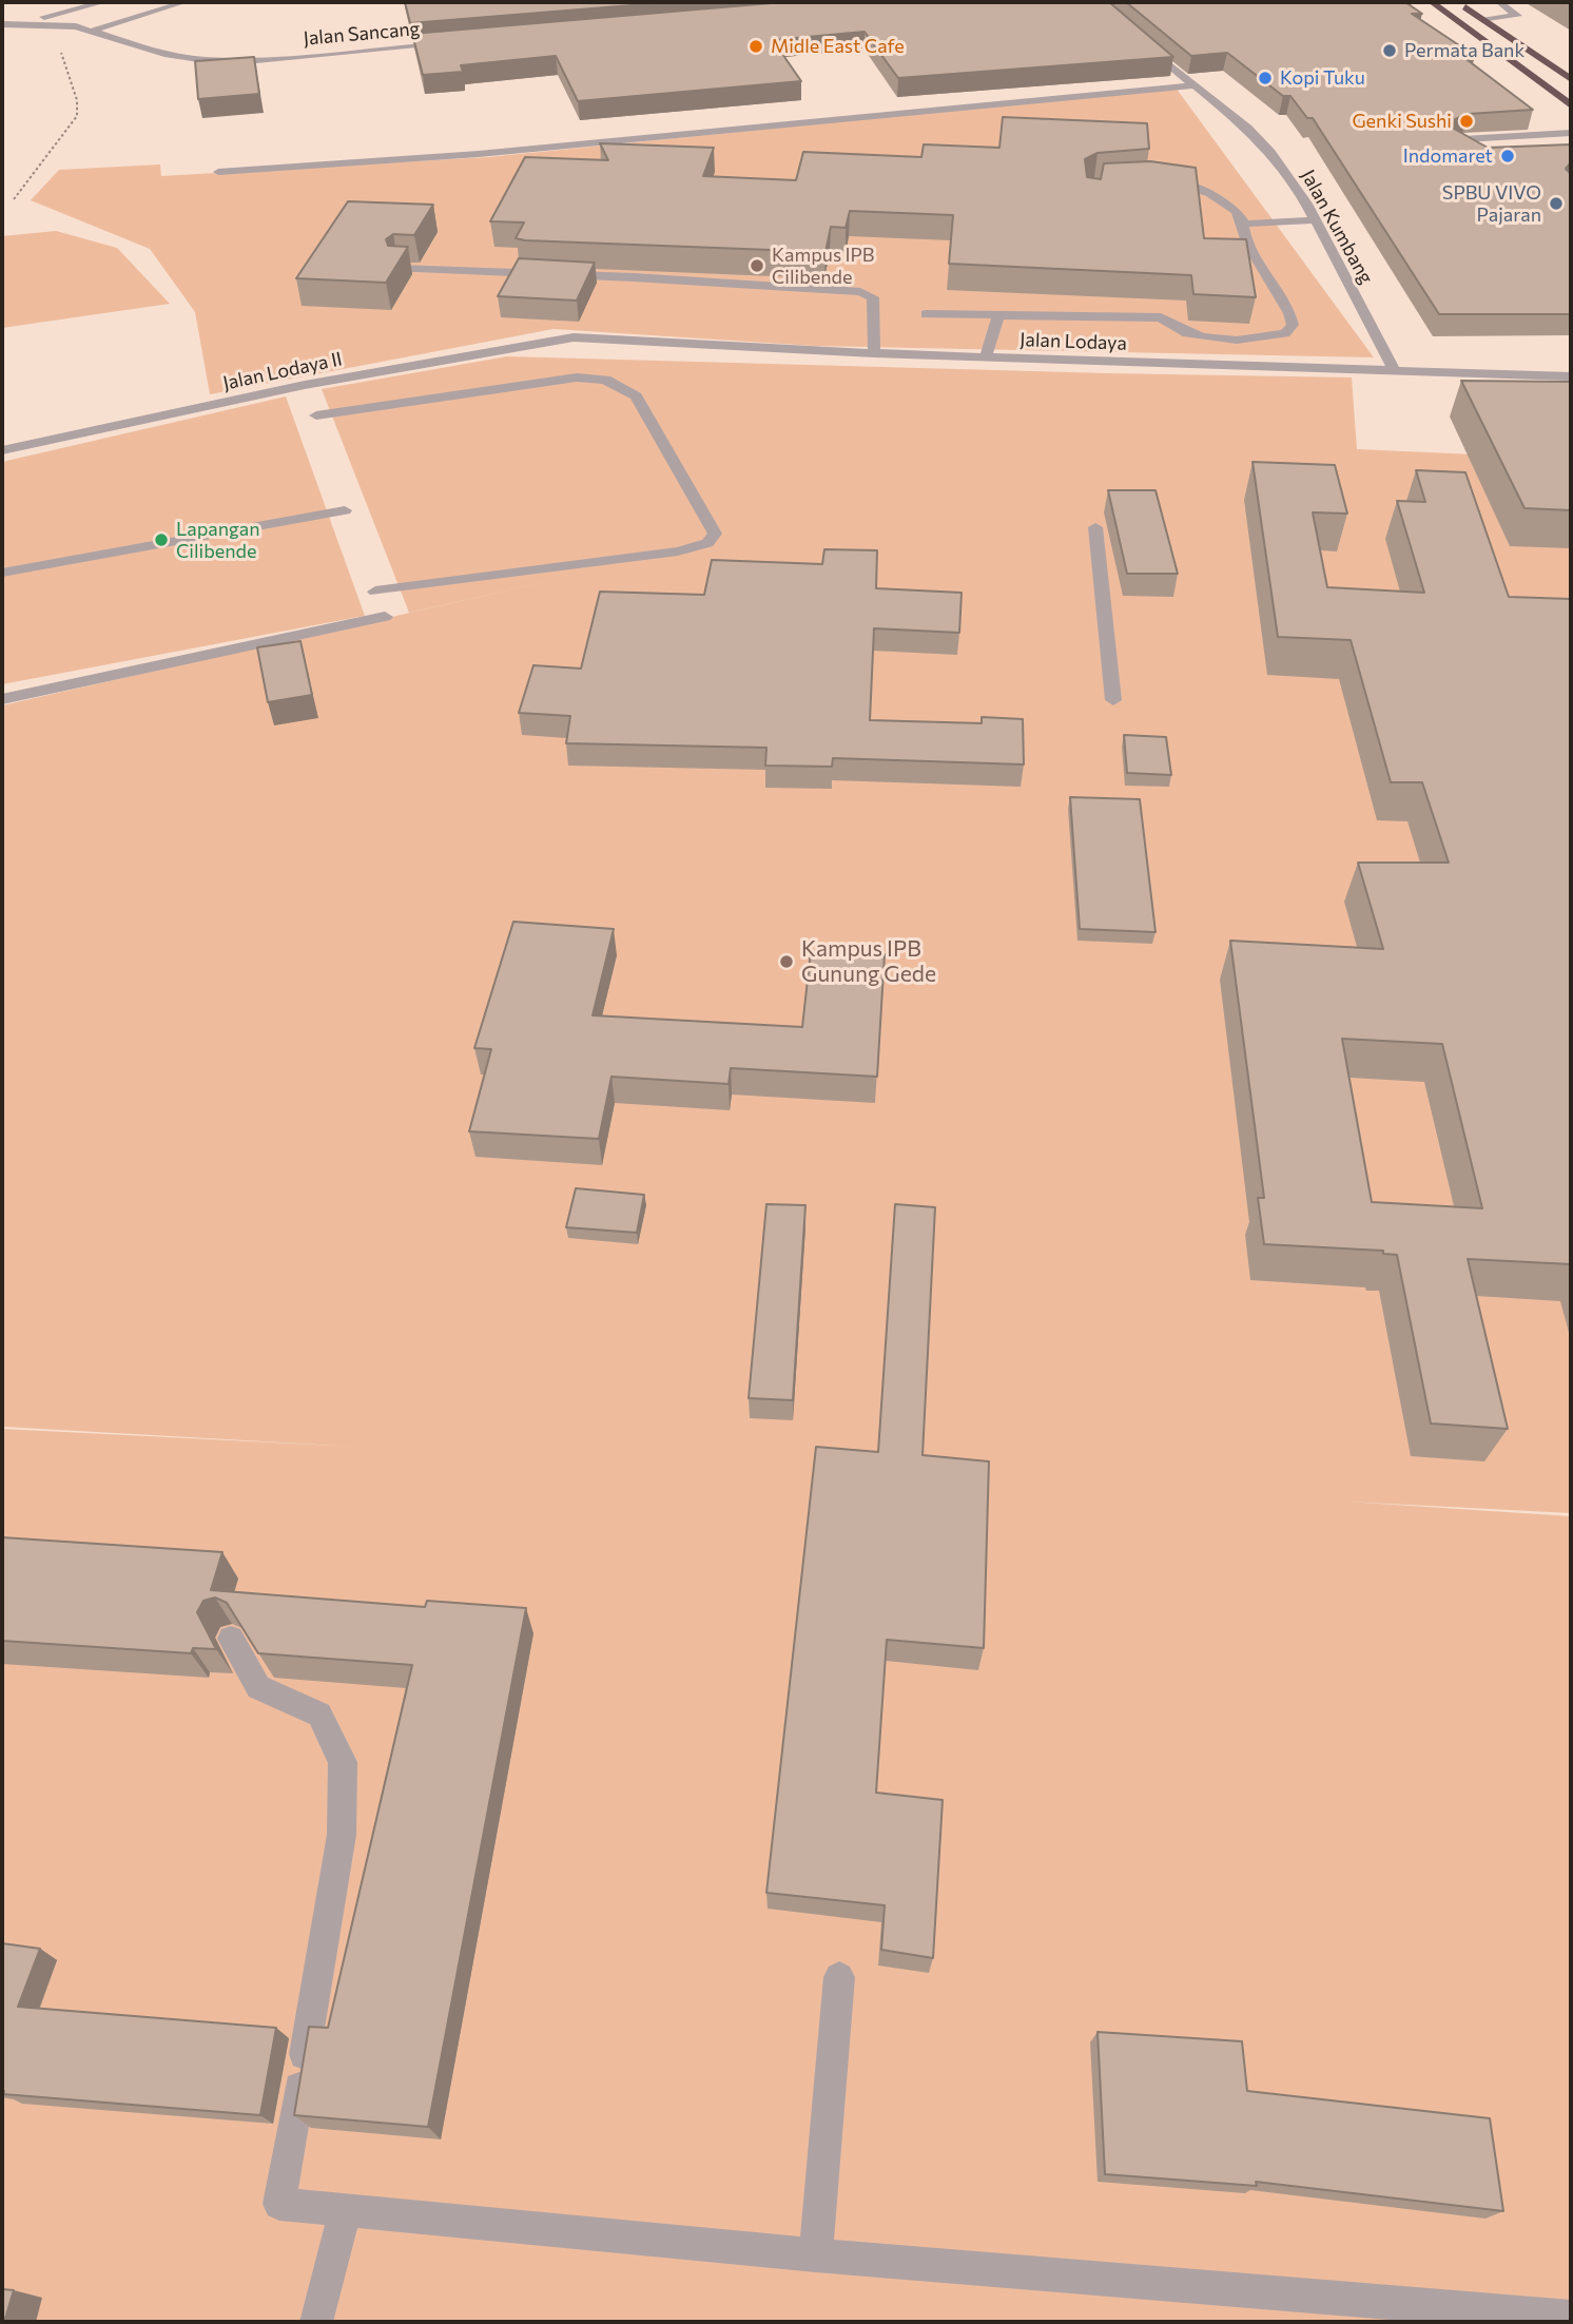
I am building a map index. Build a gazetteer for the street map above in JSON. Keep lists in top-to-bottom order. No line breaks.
{"streets":{"street":["Jalan Sancang","Jalan Kumbang","Jalan Lodaya","Jalan Lodaya II"]},"crossings":[["Jalan Kumbang","Jalan Lodaya"],["Jalan Lodaya","Jalan Lodaya II"]],"places":["Midle East Cafe","Permata Bank","Kopi Tuku","Genki Sushi","Indomaret","SPBU VIVO Pajaran","Kampus IPB Cilibende","Lapangan Cilibende","Kampus IPB Gunung Gede"]}
